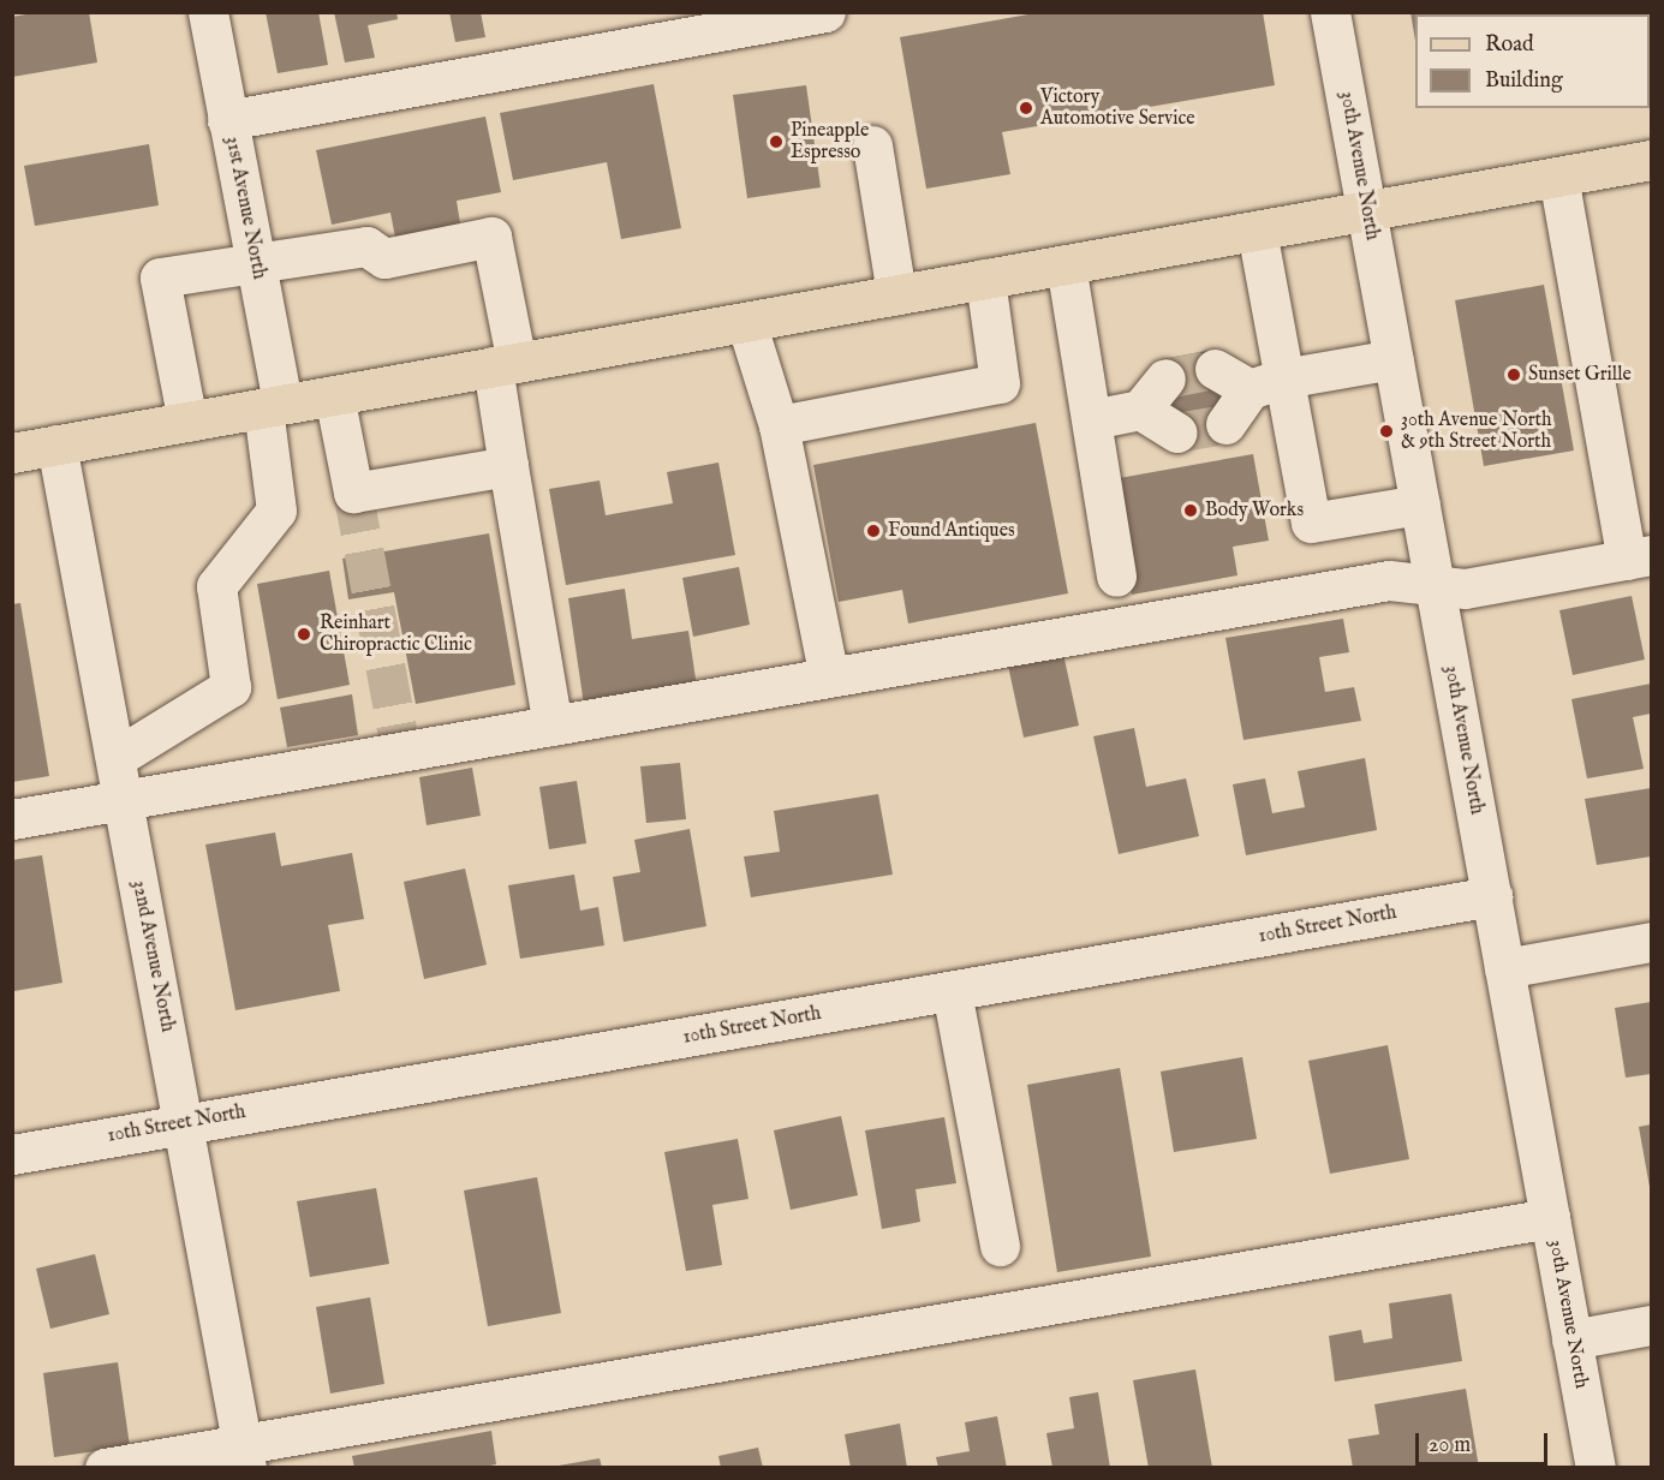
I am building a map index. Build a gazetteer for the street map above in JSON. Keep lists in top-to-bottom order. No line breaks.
{"streets":{"street":["30th Avenue North","31st Avenue North","10th Street North","32nd Avenue North"]},"crossings":[["30th Avenue North","10th Street North"],["31st Avenue North","32nd Avenue North"],["10th Street North","32nd Avenue North"]],"places":["Victory Automotive Service","Pineapple Espresso","Sunset Grille","30th Avenue North & 9th Street North","Body Works","Found Antiques","Reinhart Chiropractic Clinic"],"legend":["Road","Building"],"scale_bar":"20 m"}
